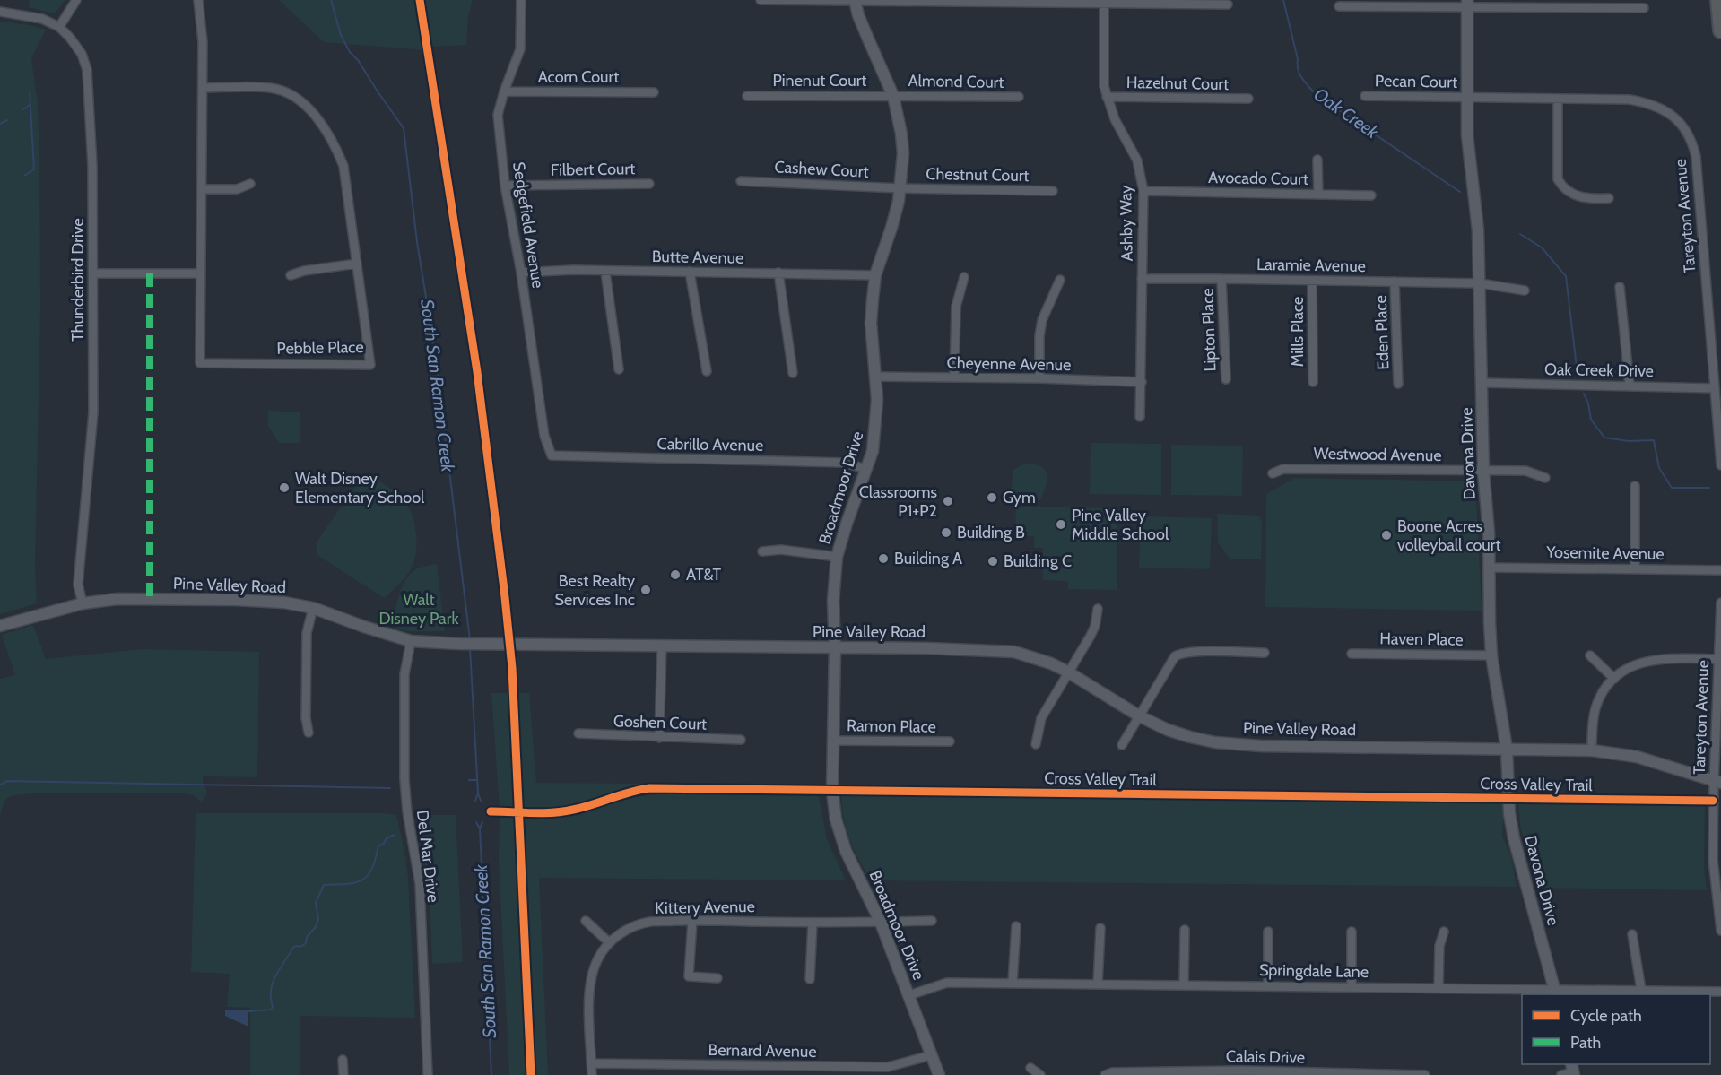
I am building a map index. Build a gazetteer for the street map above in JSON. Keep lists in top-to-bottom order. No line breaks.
{"streets":{"street":["Acorn Court","Pinenut Court","Almond Court","Pecan Court","Hazelnut Court","Filbert Court","Cashew Court","Chestnut Court","Avocado Court","Tareyton Avenue","Ashby Way","Sedgefield Avenue","Butte Avenue","Laramie Avenue","Thunderbird Drive","Lipton Place","Mills Place","Eden Place","Pebble Place","Cheyenne Avenue","Oak Creek Drive","Cabrillo Avenue","Davona Drive","Westwood Avenue","Broadmoor Drive","Yosemite Avenue","Pine Valley Road","Haven Place","Goshen Court","Ramon Place","Del Mar Drive","Kittery Avenue","Springdale Lane","Bernard Avenue","Calais Drive"],"cycle path":["Cross Valley Trail"]},"crossings":[["Acorn Court","Sedgefield Avenue"],["Pinenut Court","Almond Court"],["Pinenut Court","Broadmoor Drive"],["Almond Court","Broadmoor Drive"],["Pecan Court","Tareyton Avenue"],["Pecan Court","Davona Drive"],["Hazelnut Court","Ashby Way"],["Filbert Court","Sedgefield Avenue"],["Cashew Court","Chestnut Court"],["Cashew Court","Broadmoor Drive"],["Chestnut Court","Broadmoor Drive"],["Avocado Court","Ashby Way"],["Tareyton Avenue","Oak Creek Drive"],["Tareyton Avenue","Davona Drive"],["Tareyton Avenue","Pine Valley Road"],["Ashby Way","Laramie Avenue"],["Ashby Way","Cheyenne Avenue"],["Sedgefield Avenue","Butte Avenue"],["Sedgefield Avenue","Cabrillo Avenue"],["Butte Avenue","Broadmoor Drive"],["Laramie Avenue","Lipton Place"],["Laramie Avenue","Mills Place"],["Laramie Avenue","Eden Place"],["Laramie Avenue","Davona Drive"],["Thunderbird Drive","Pine Valley Road"],["Cheyenne Avenue","Broadmoor Drive"],["Oak Creek Drive","Davona Drive"],["Cabrillo Avenue","Broadmoor Drive"],["Davona Drive","Westwood Avenue"],["Davona Drive","Yosemite Avenue"],["Davona Drive","Pine Valley Road"],["Davona Drive","Haven Place"],["Davona Drive","Springdale Lane"],["Broadmoor Drive","Pine Valley Road"],["Broadmoor Drive","Ramon Place"],["Broadmoor Drive","Kittery Avenue"],["Broadmoor Drive","Springdale Lane"],["Broadmoor Drive","Bernard Avenue"],["Pine Valley Road","Del Mar Drive"],["Kittery Avenue","Bernard Avenue"]],"water":["Oak Creek","South San Ramon Creek"],"parks":["Walt Disney Park"],"places":["Walt Disney Elementary School","Gym","Classrooms P1+P2","Pine Valley Middle School","Building B","Boone Acres volleyball court","Building A","Building C","AT&T","Best Realty Services Inc"],"legend":["Cycle path","Path"]}
